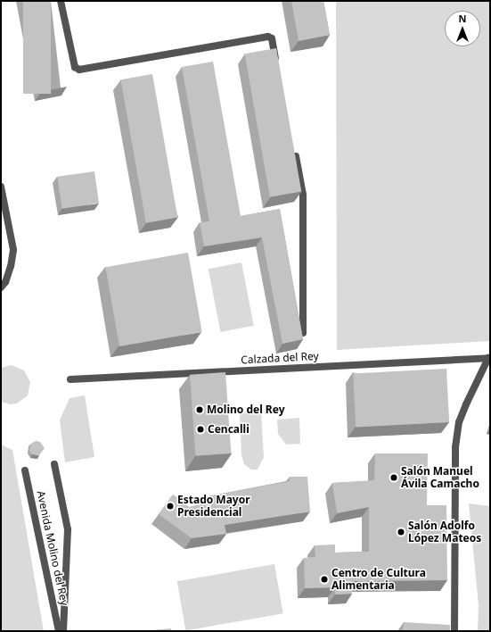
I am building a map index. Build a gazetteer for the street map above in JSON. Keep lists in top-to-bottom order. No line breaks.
{"streets":{"street":["Calzada del Rey","Avenida Molino del Rey"]},"places":["Molino del Rey","Cencalli","Salón Manuel Ávila Camacho","Estado Mayor Presidencial","Salón Adolfo López Mateos","Centro de Cultura Alimentaria"],"north":"top"}
